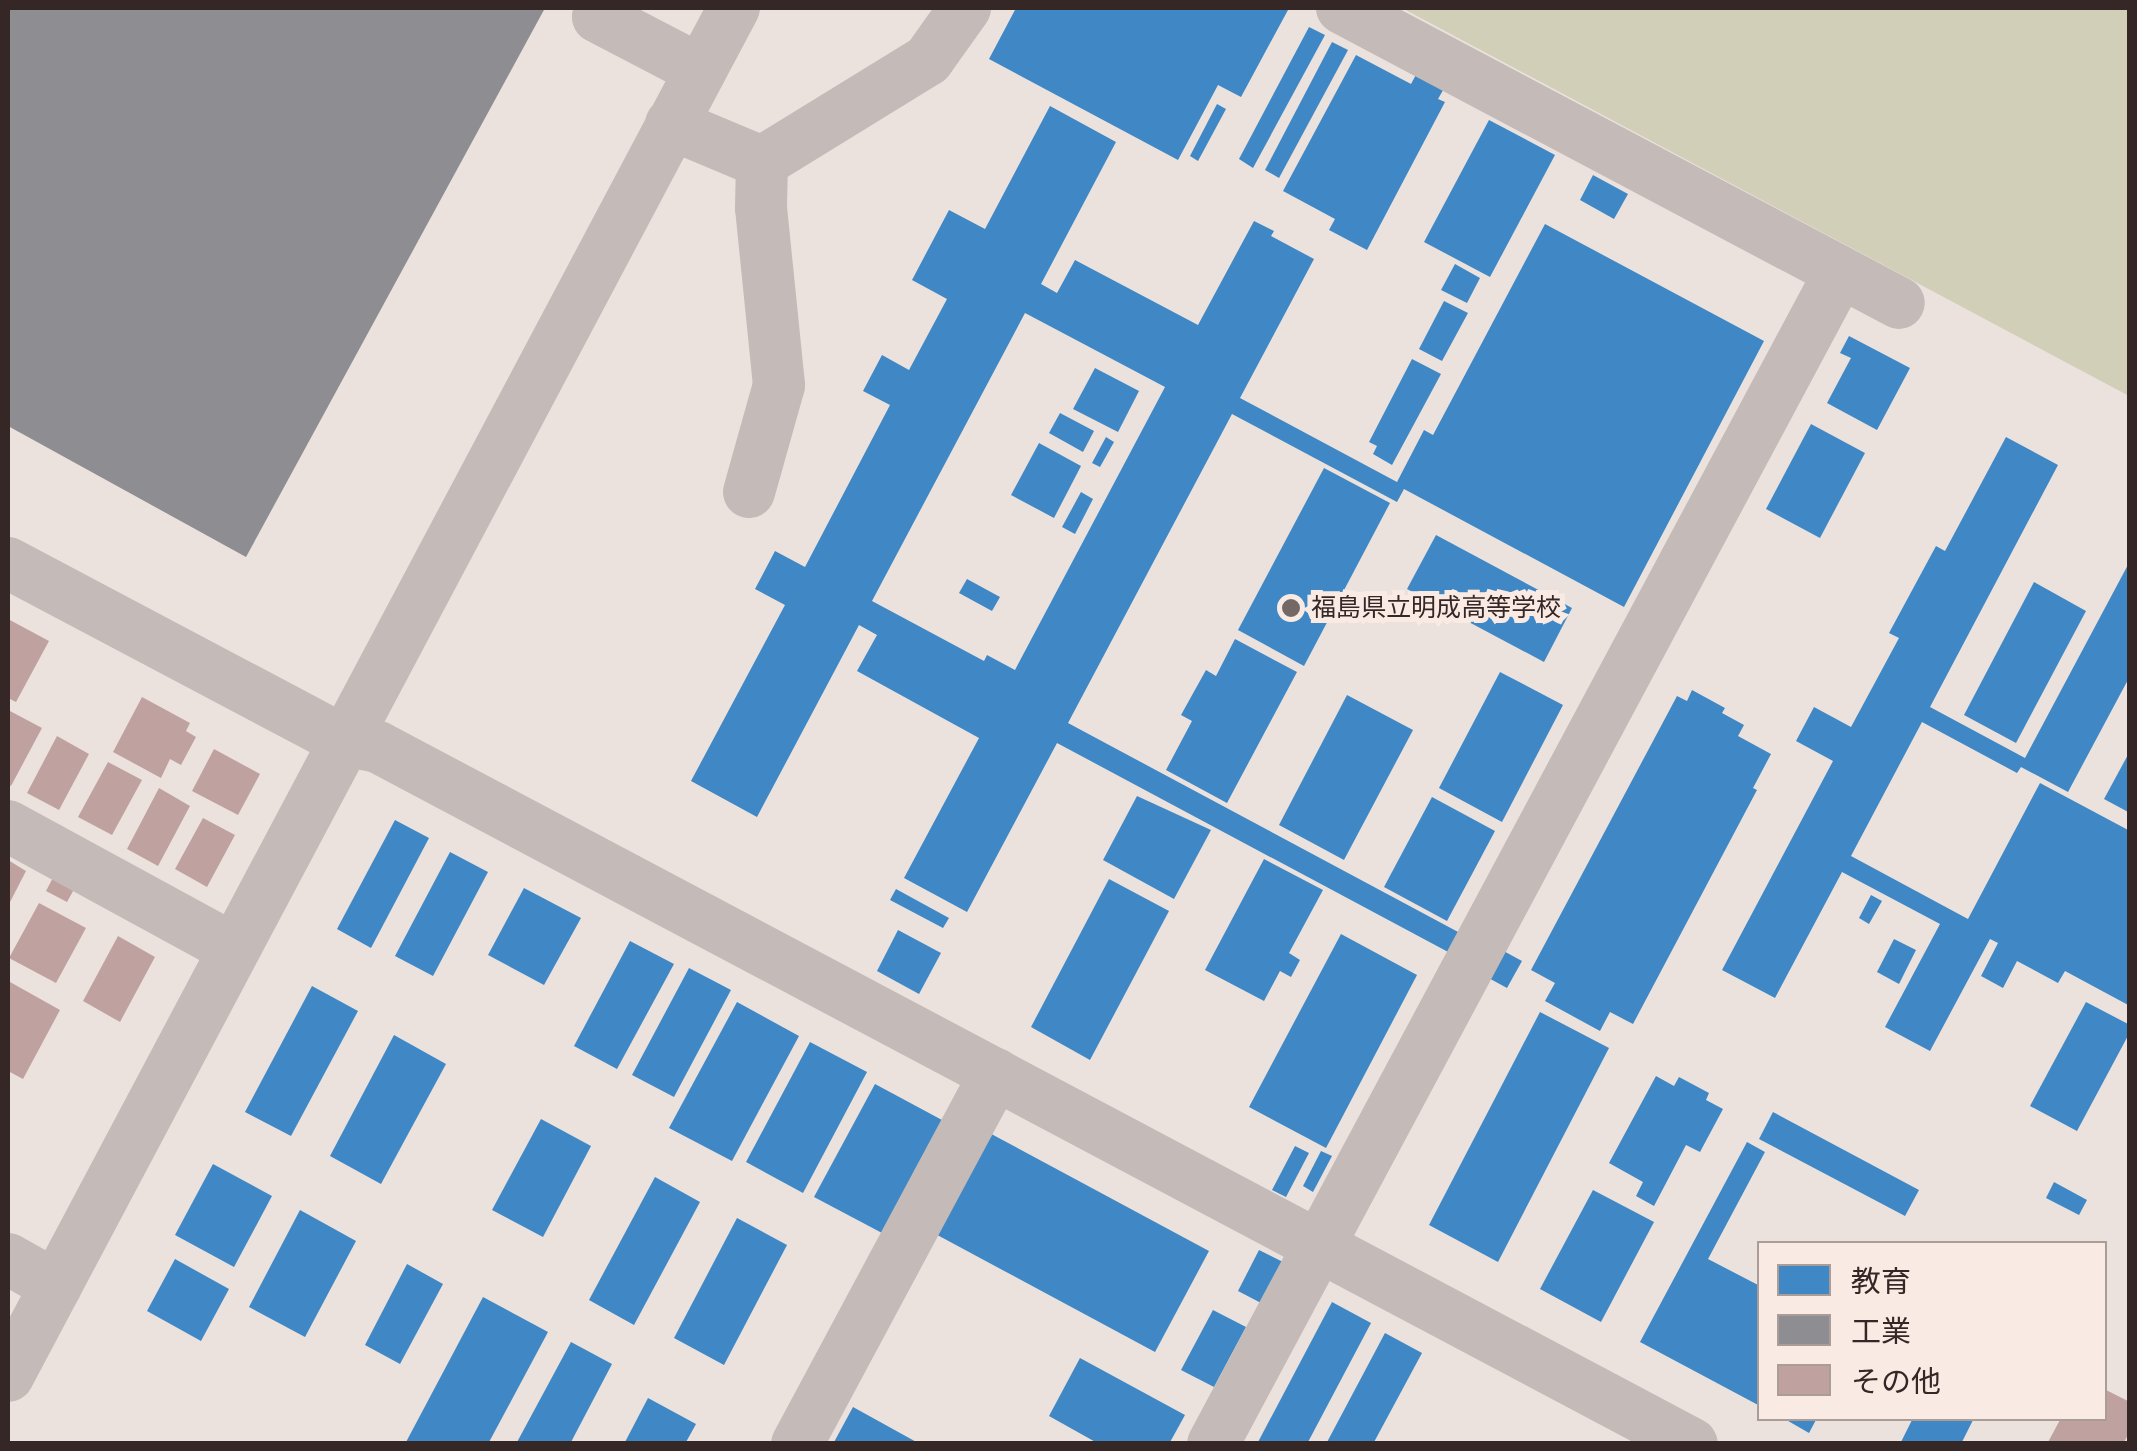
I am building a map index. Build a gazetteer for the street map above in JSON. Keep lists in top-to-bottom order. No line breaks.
{"places":["福島県立明成高等学校"],"legend":["教育","工業","その他"]}
